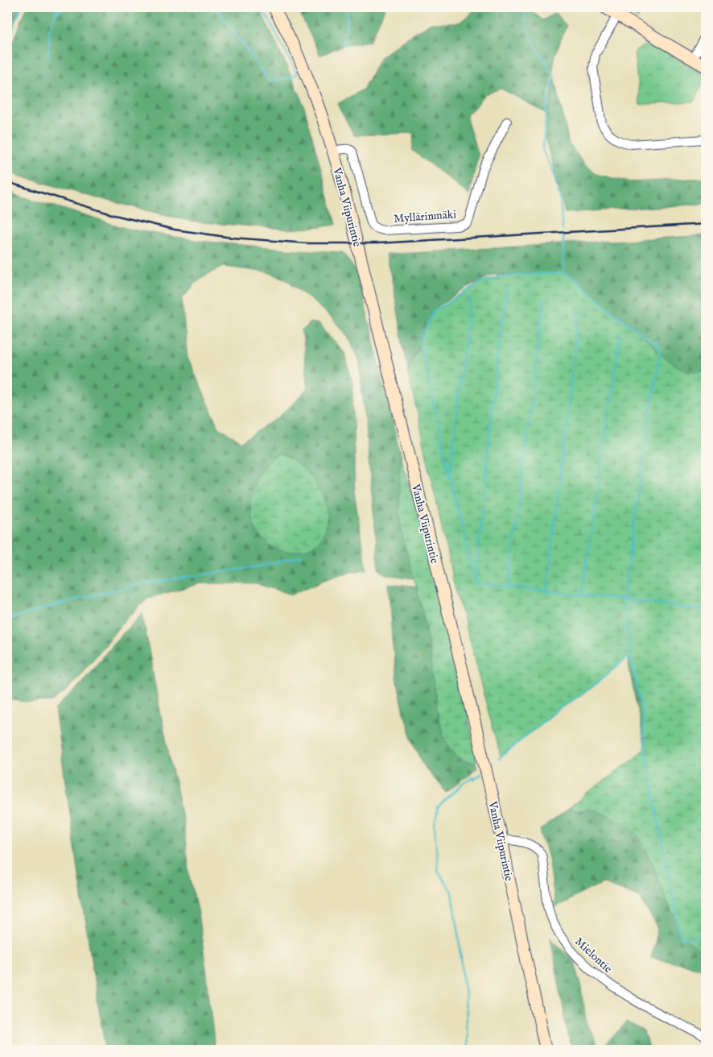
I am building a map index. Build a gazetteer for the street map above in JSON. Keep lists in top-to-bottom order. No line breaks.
{"streets":{"street":["Vanha Viipurintie","Myllärinmäki","Mielontie"]},"crossings":[["Vanha Viipurintie","Myllärinmäki"],["Vanha Viipurintie","Mielontie"]]}
